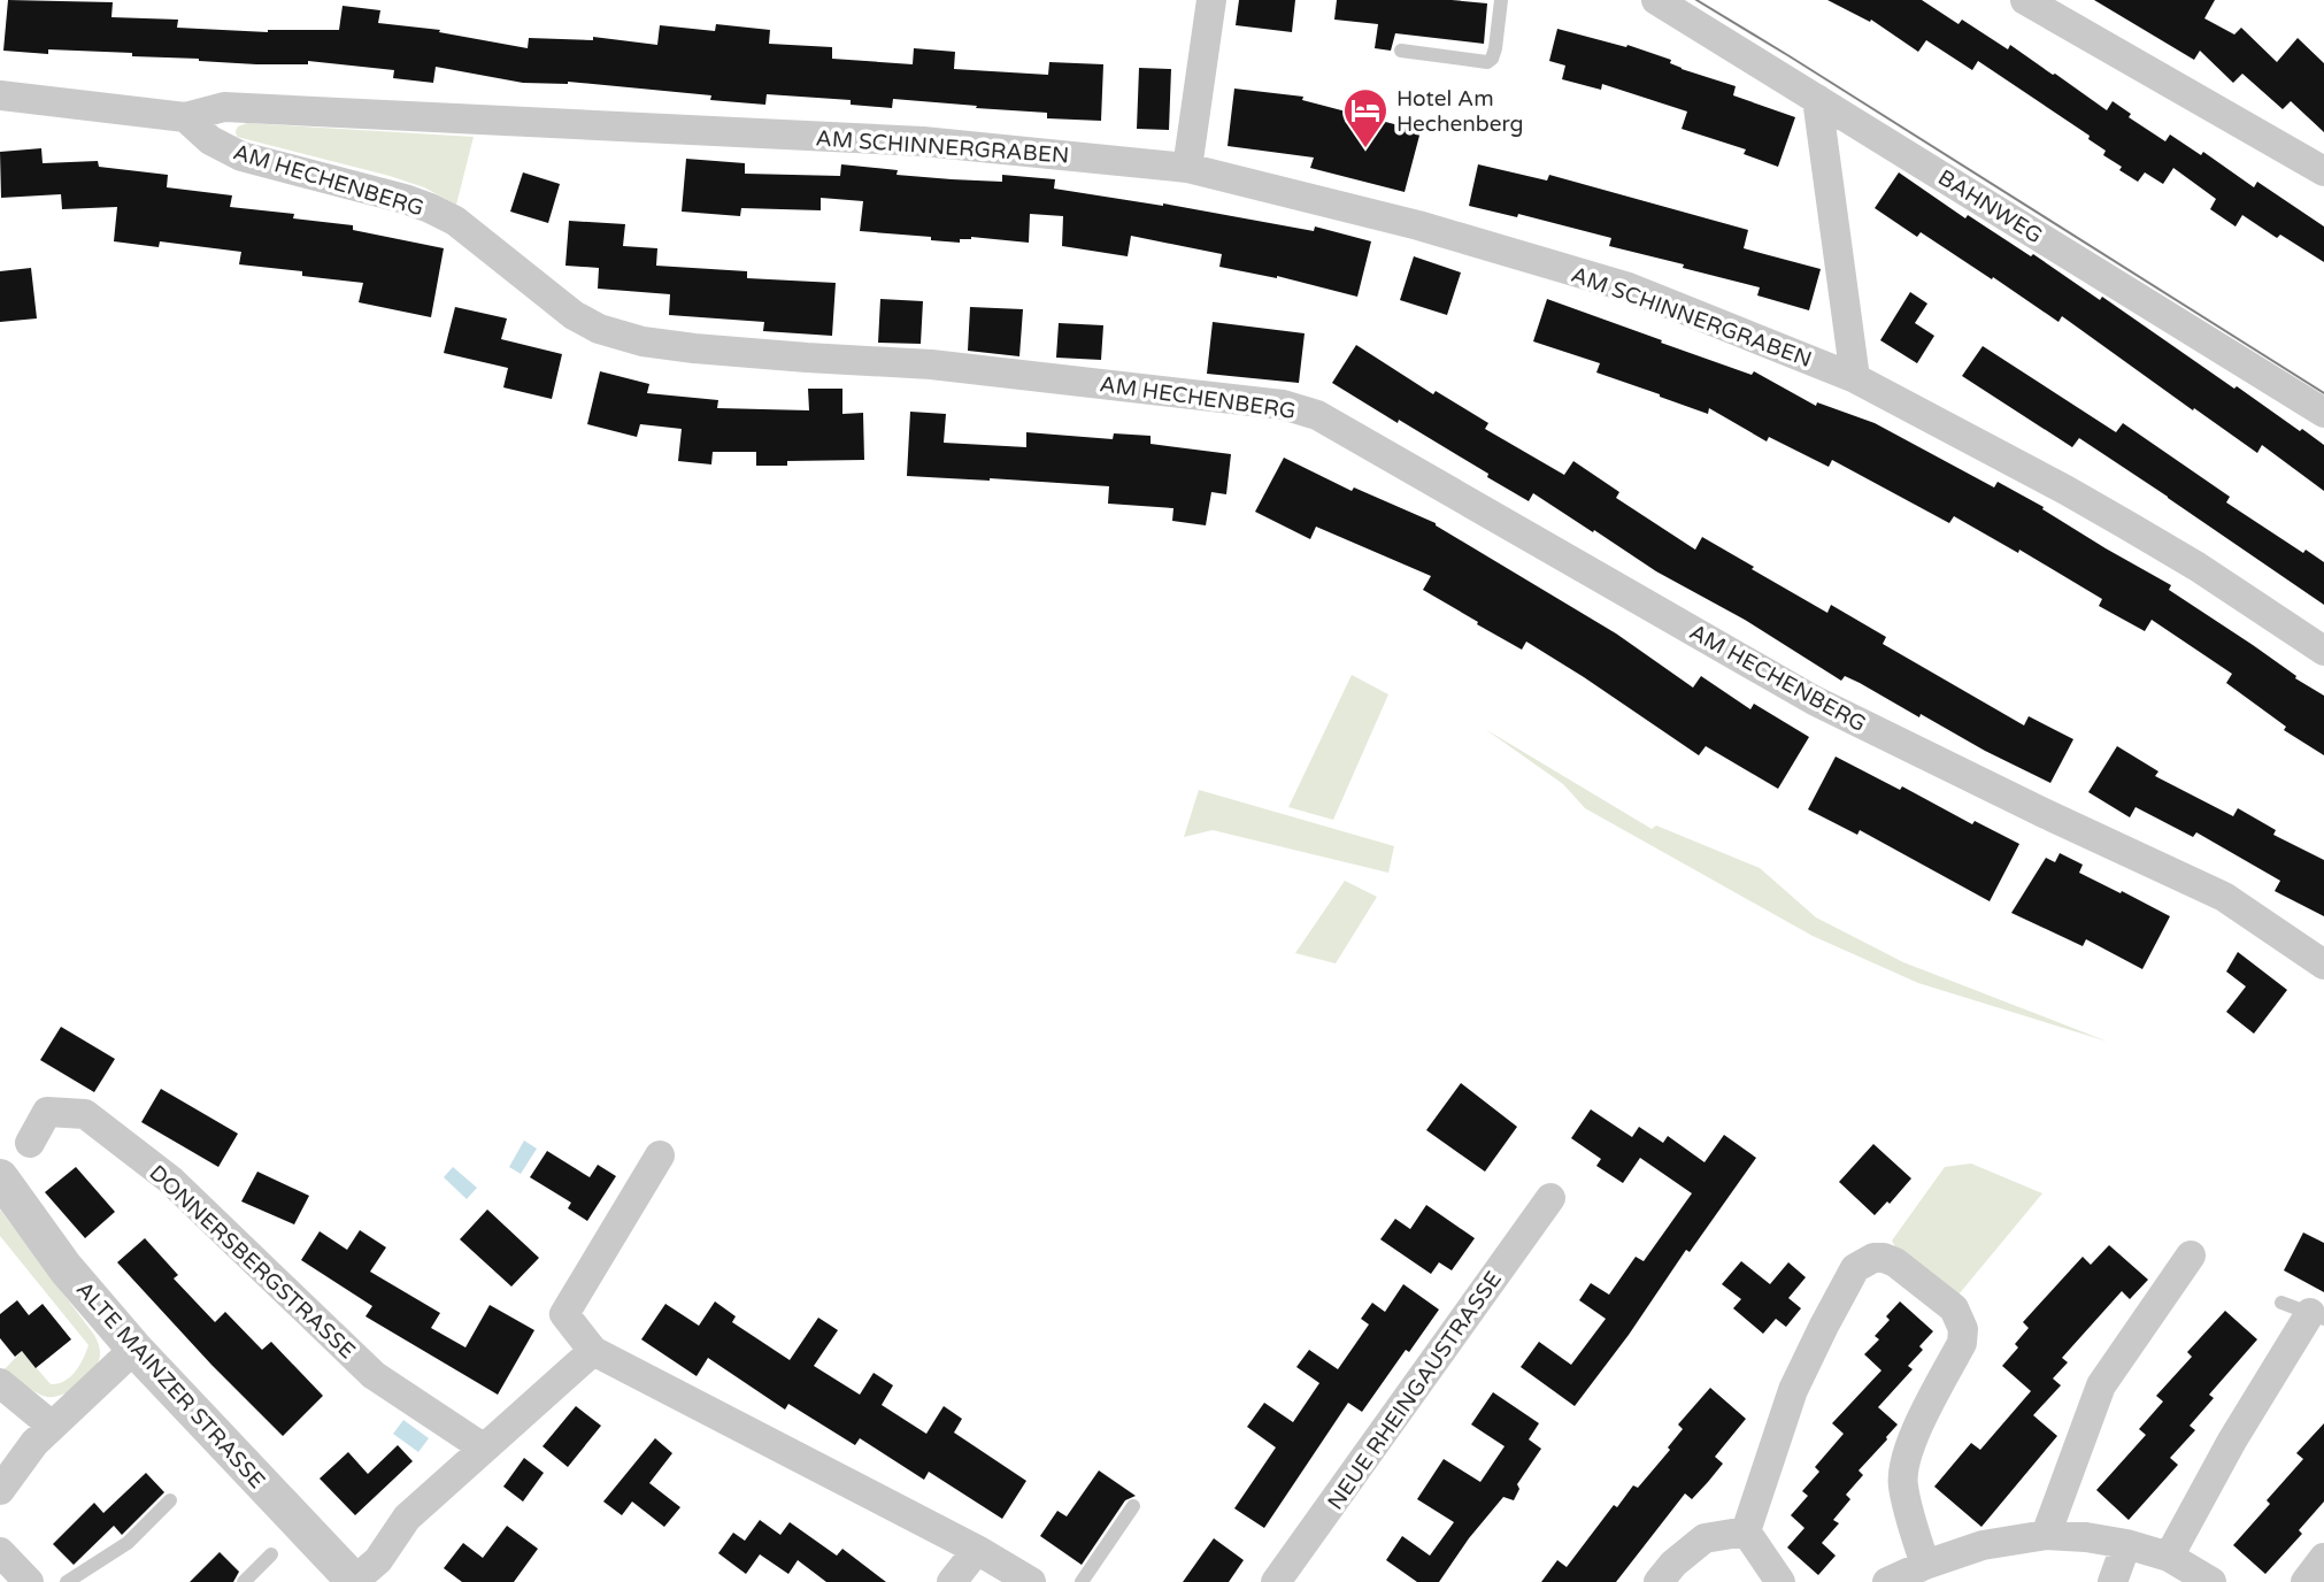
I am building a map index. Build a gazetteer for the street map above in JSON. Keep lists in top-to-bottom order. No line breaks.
{"streets":{"street":["AM SCHINNERGRABEN","AM HECHENBERG","BAHNWEG","DONNERSBERGSTRASSE","ALTE MAINZER STRASSE","NEUE RHEINGAUSTRASSE"]},"crossings":[["AM SCHINNERGRABEN","AM HECHENBERG"]],"places":{"hotel":["Hotel Am Hechenberg"]}}
